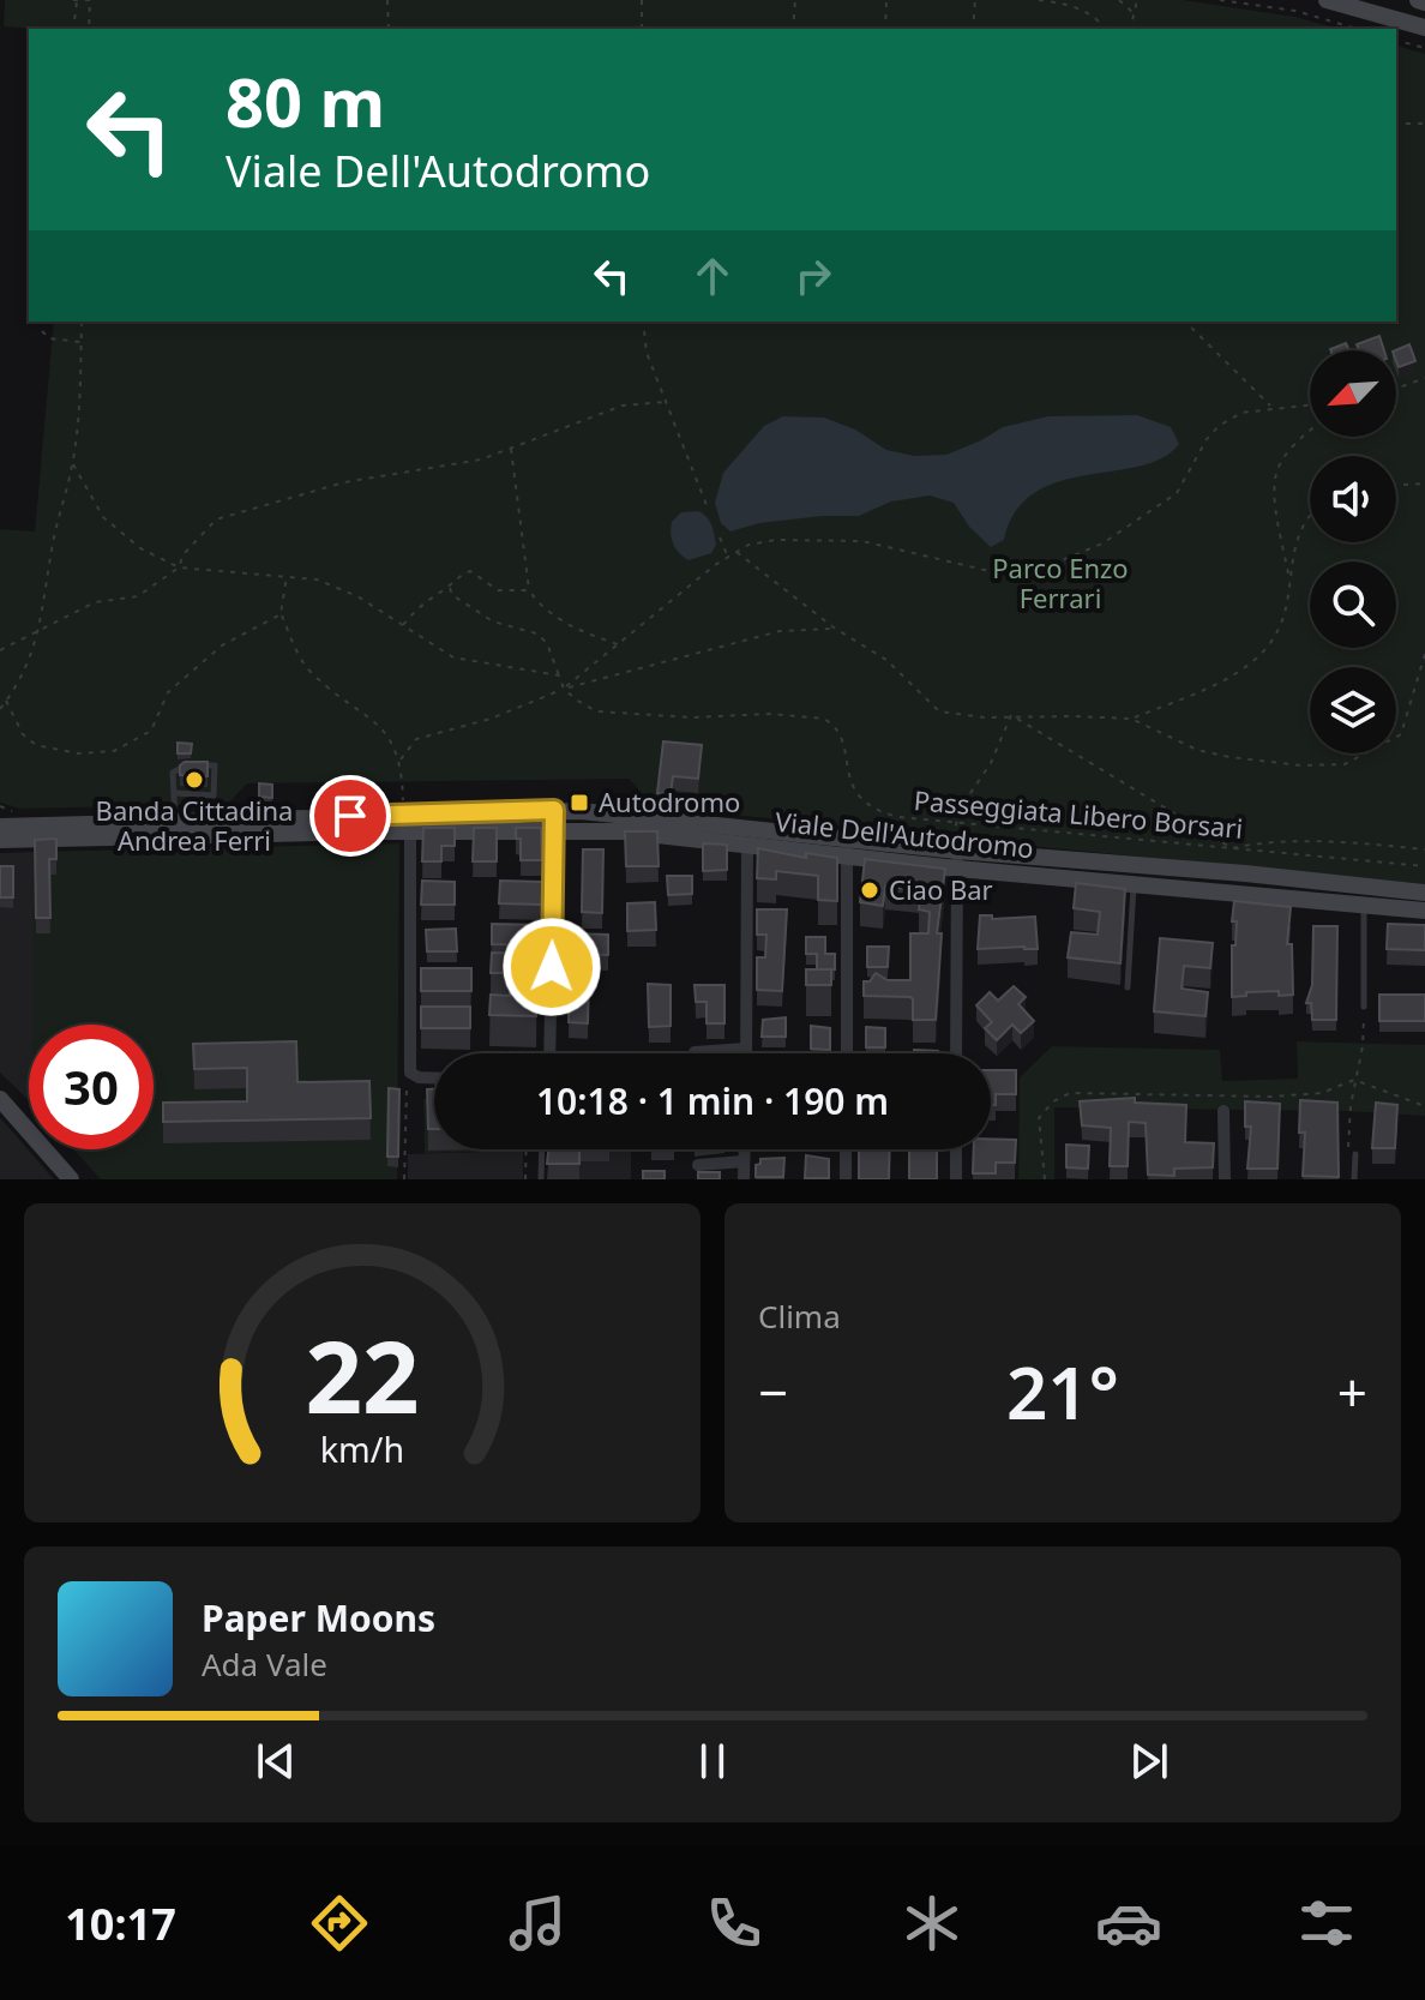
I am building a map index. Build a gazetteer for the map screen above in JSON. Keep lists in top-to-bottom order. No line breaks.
{"streets":{"street":["Viale Dell'Autodromo"],"path":["Passeggiata Libero Borsari"]},"parks":["Parco Enzo Ferrari"],"places":{"other":["Banda Cittadina Andrea Ferri","Ciao Bar"],"transit":["Autodromo"]},"north":"bottom left","page":{"turn":["80 m","Viale Dell'Autodromo"],"limit":"30","trip":"10:18 · 1 min · 190 m","tile":"Clima","heat":["−","21°","+"],"song":["Paper Moons","Ada Vale"],"tabs":"10:17","gauge":["22","km/h"]}}
